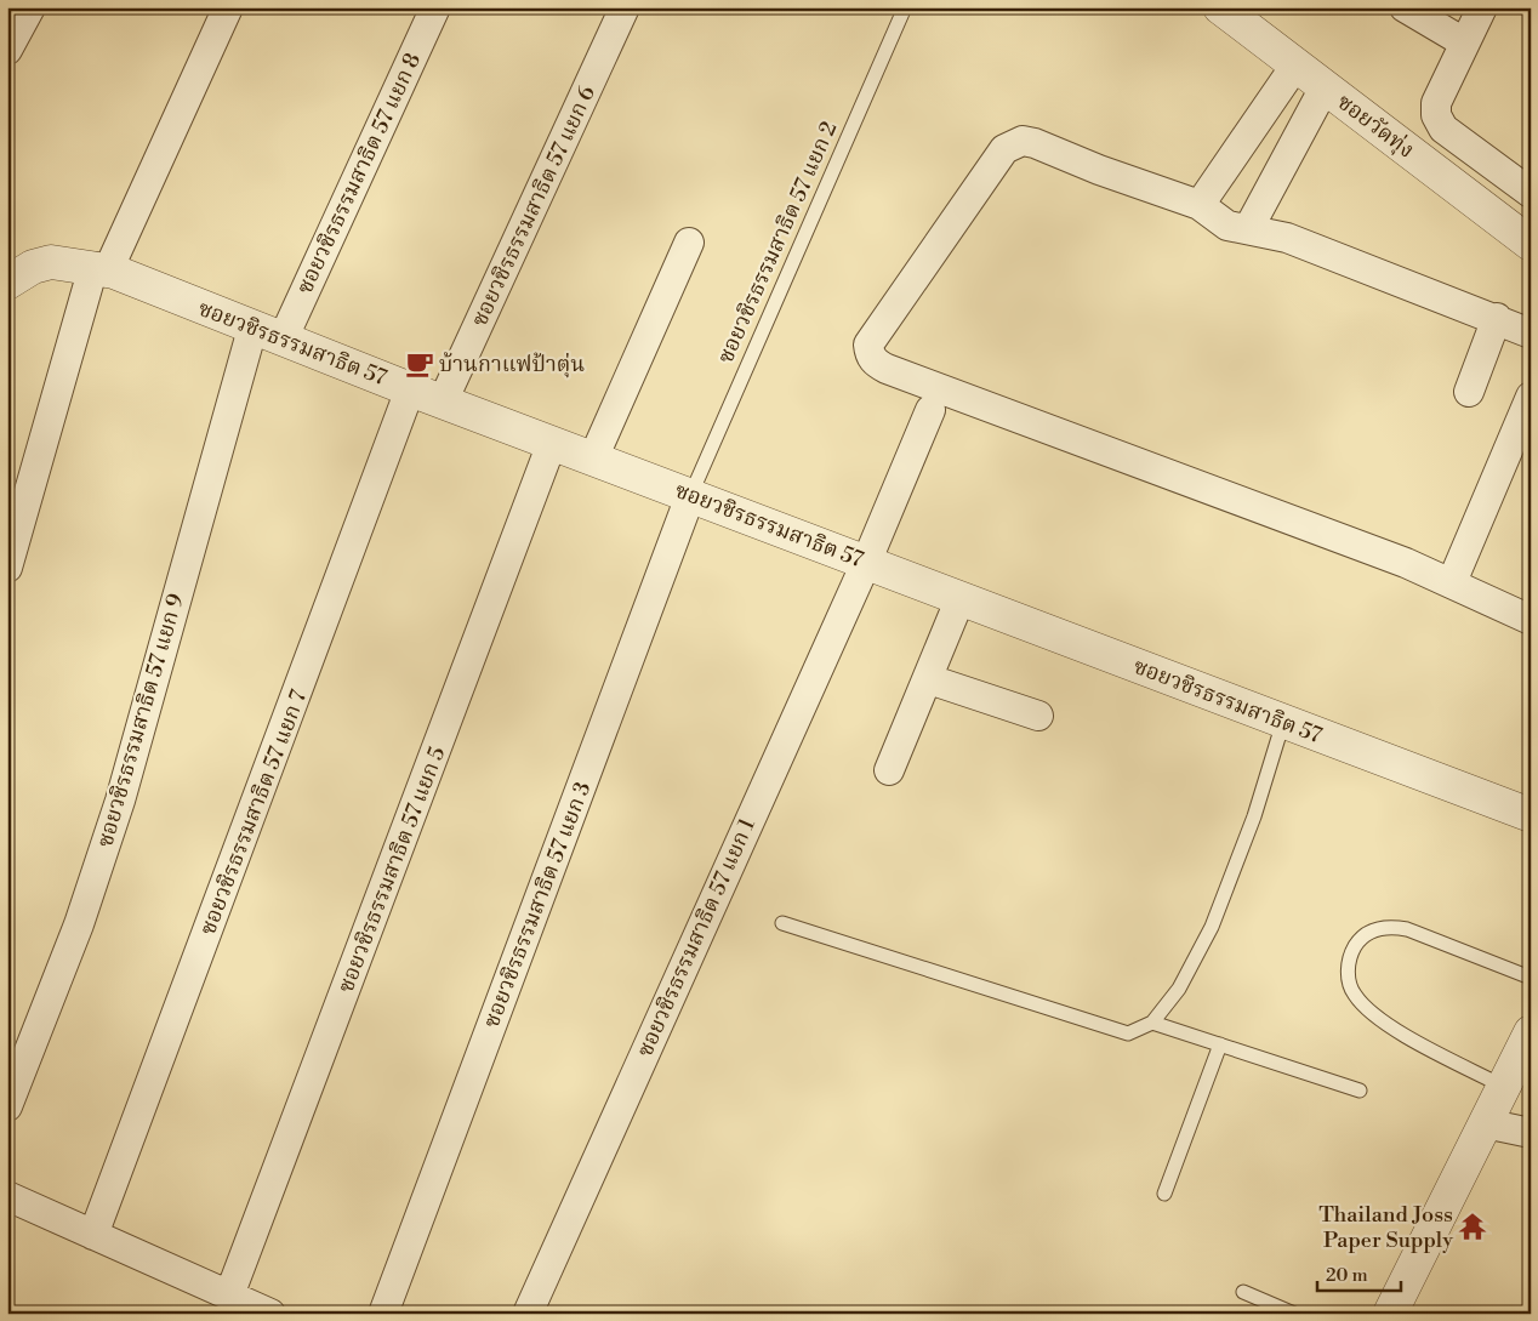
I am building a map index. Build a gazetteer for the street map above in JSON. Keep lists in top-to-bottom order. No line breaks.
{"streets":{"street":["ซอยวัดทุ่ง","ซอยวชิรธรรมสาธิต 57 แยก 8","ซอยวชิรธรรมสาธิต 57 แยก 6","ซอยวชิรธรรมสาธิต 57","ซอยวชิรธรรมสาธิต 57 แยก 9","ซอยวชิรธรรมสาธิต 57 แยก 7","ซอยวชิรธรรมสาธิต 57 แยก 5","ซอยวชิรธรรมสาธิต 57 แยก 3","ซอยวชิรธรรมสาธิต 57 แยก 1"],"lane":["ซอยวชิรธรรมสาธิต 57 แยก 2"]},"crossings":[["ซอยวชิรธรรมสาธิต 57 แยก 8","ซอยวชิรธรรมสาธิต 57"],["ซอยวชิรธรรมสาธิต 57 แยก 8","ซอยวชิรธรรมสาธิต 57 แยก 9"],["ซอยวชิรธรรมสาธิต 57 แยก 6","ซอยวชิรธรรมสาธิต 57"],["ซอยวชิรธรรมสาธิต 57 แยก 2","ซอยวชิรธรรมสาธิต 57"],["ซอยวชิรธรรมสาธิต 57 แยก 2","ซอยวชิรธรรมสาธิต 57 แยก 3"],["ซอยวชิรธรรมสาธิต 57","ซอยวชิรธรรมสาธิต 57 แยก 9"],["ซอยวชิรธรรมสาธิต 57","ซอยวชิรธรรมสาธิต 57 แยก 7"],["ซอยวชิรธรรมสาธิต 57","ซอยวชิรธรรมสาธิต 57 แยก 5"],["ซอยวชิรธรรมสาธิต 57","ซอยวชิรธรรมสาธิต 57 แยก 3"],["ซอยวชิรธรรมสาธิต 57","ซอยวชิรธรรมสาธิต 57 แยก 1"]],"places":{"cafe":["บ้านกาแฟป้าตุ่น"],"temple":["Thailand Joss Paper Supply"]},"scale_bar":"20 m"}
